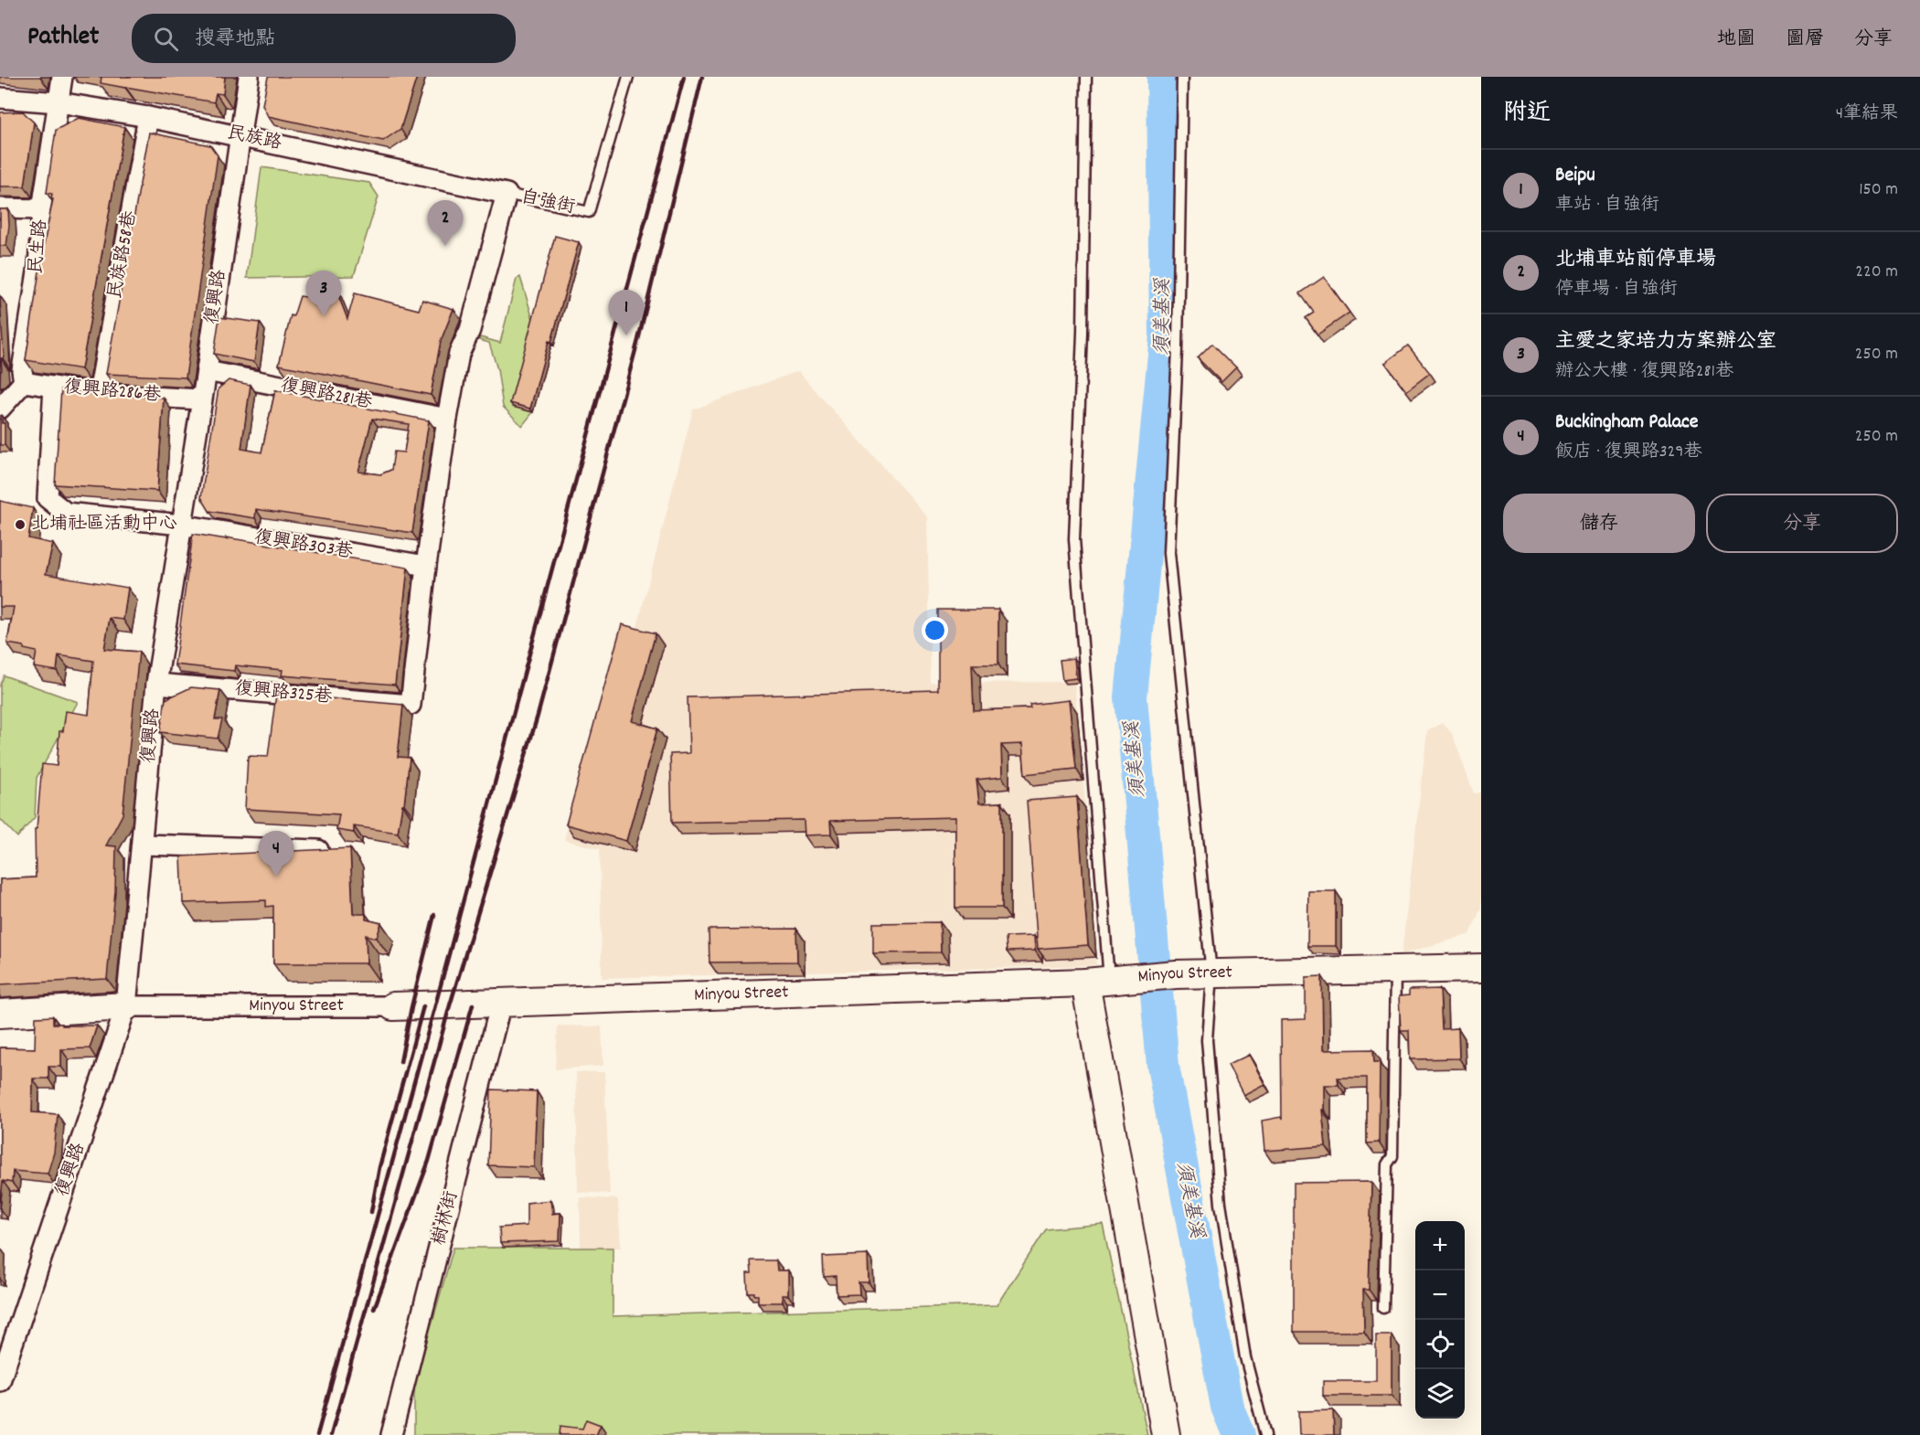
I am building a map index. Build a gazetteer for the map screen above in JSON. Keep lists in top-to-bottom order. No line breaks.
{"streets":{"street":["民族路","自強街","民生路","民族路58巷","復興路","復興路286巷","復興路281巷","復興路303巷","復興路325巷","Minyou Street","樹林街"]},"crossings":[["民族路","自強街"],["民族路","民生路"],["民族路","民族路58巷"],["民族路","復興路"],["自強街","復興路281巷"],["自強街","復興路303巷"],["自強街","復興路325巷"],["民生路","復興路286巷"],["民族路58巷","復興路286巷"],["復興路","復興路286巷"],["復興路","復興路281巷"],["復興路","復興路303巷"],["復興路","復興路325巷"],["復興路","Minyou Street"],["復興路286巷","復興路303巷"],["Minyou Street","樹林街"]],"water":["須美基溪"],"places":["北埔社區活動中心"],"page":{"header":"Pathlet","search":"搜尋地點","nav":["地圖","圖層","分享"],"heading":["附近","4筆結果"],"list":[{"mark":"1","name":"Beipu","note":"車站 · 自強街","value":"150 m"},{"mark":"2","name":"北埔車站前停車場","note":"停車場 · 自強街","value":"220 m"},{"mark":"3","name":"主愛之家培力方案辦公室","note":"辦公大樓 · 復興路281巷","value":"250 m"},{"mark":"4","name":"Buckingham Palace","note":"飯店 · 復興路329巷","value":"250 m"}],"pins":["2","3","1","4"],"buttons":["儲存","分享"],"map_buttons":["+","−"]}}
